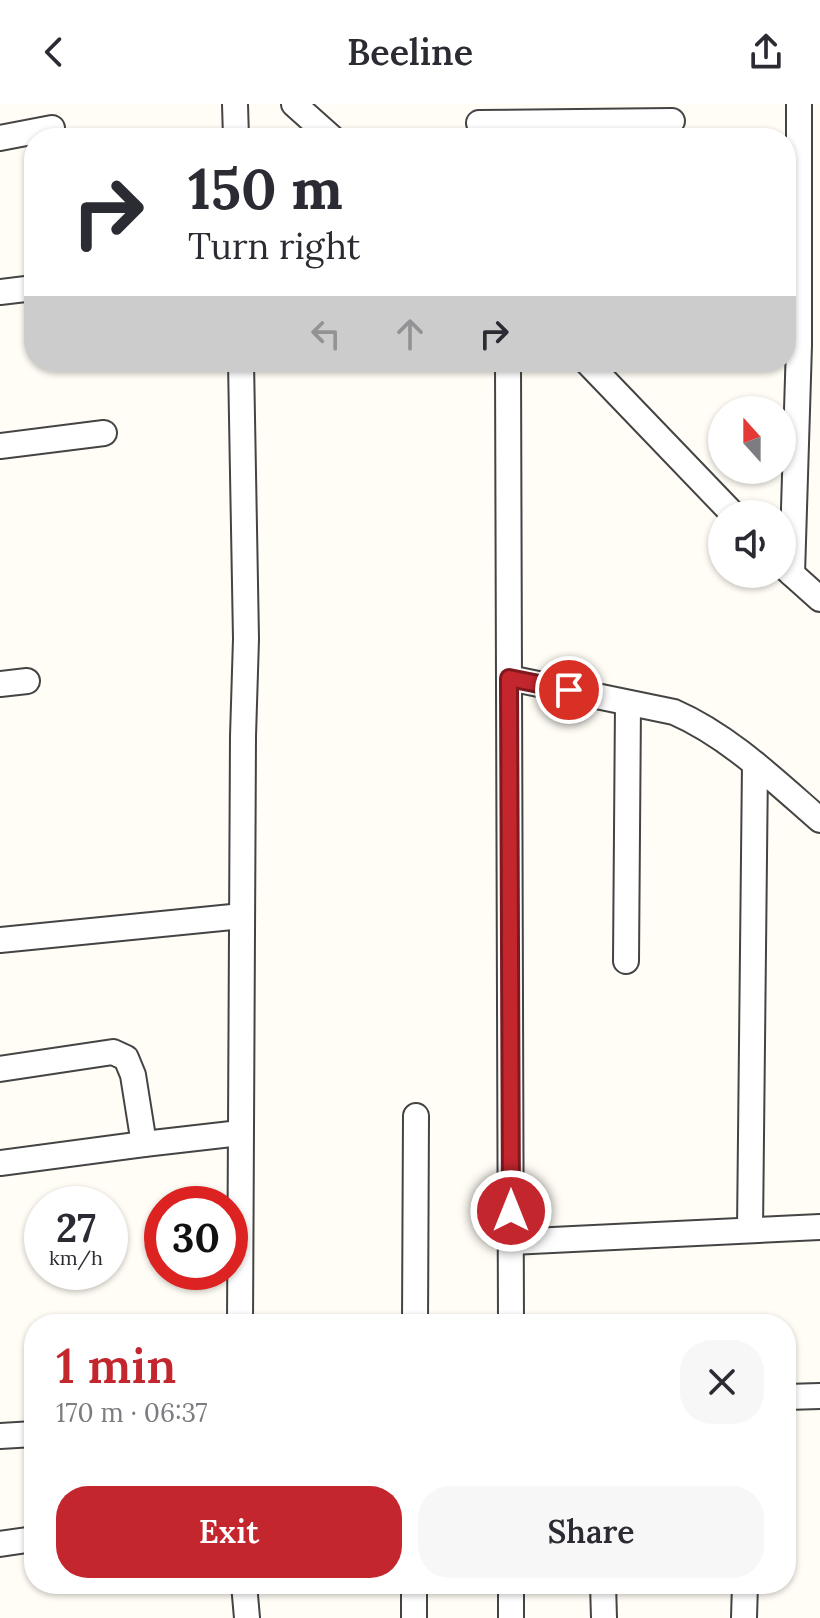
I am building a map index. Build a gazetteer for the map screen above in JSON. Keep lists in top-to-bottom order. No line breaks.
{"north":"top","page":{"header":"Beeline","turn":["150 m","Turn right"],"speed":"27 km/h","limit":"30","heading":["1 min","170 m · 06:37"],"buttons":["Exit","Share"]}}
